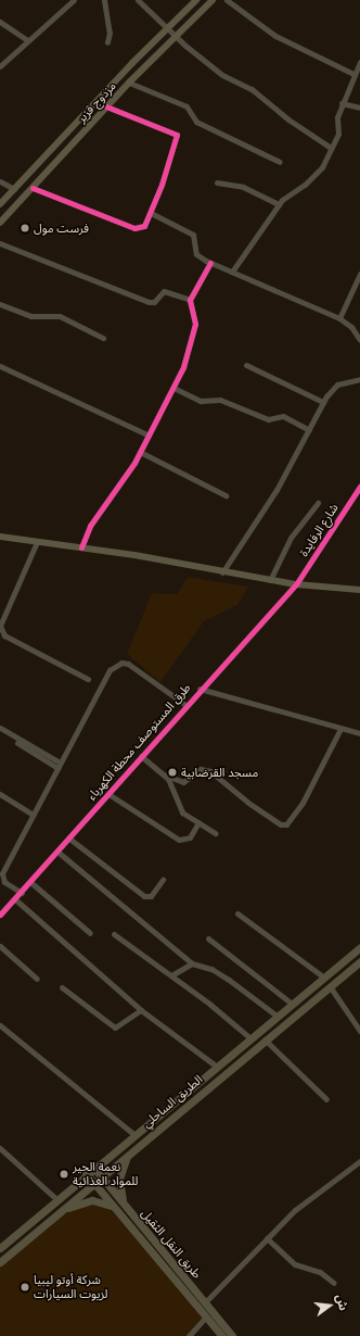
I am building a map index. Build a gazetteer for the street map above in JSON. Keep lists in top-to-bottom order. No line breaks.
{"streets":{"highway":["الطريق الساحلي","طريق النقل الثقيل"],"main road":["مزدوج قزير"],"street":["شارع الرفايدة","طرق المستوصف محطة الكهرباء"]},"crossings":[["شارع الرفايدة","طرق المستوصف محطة الكهرباء"],["الطريق الساحلي","طريق النقل الثقيل"]],"places":["فرست مول","مسجد القرضابية","نعمة الخير للمواد الغذائية","شركة أوتو ليبيا لزيوت السيارات"],"north":"right"}
